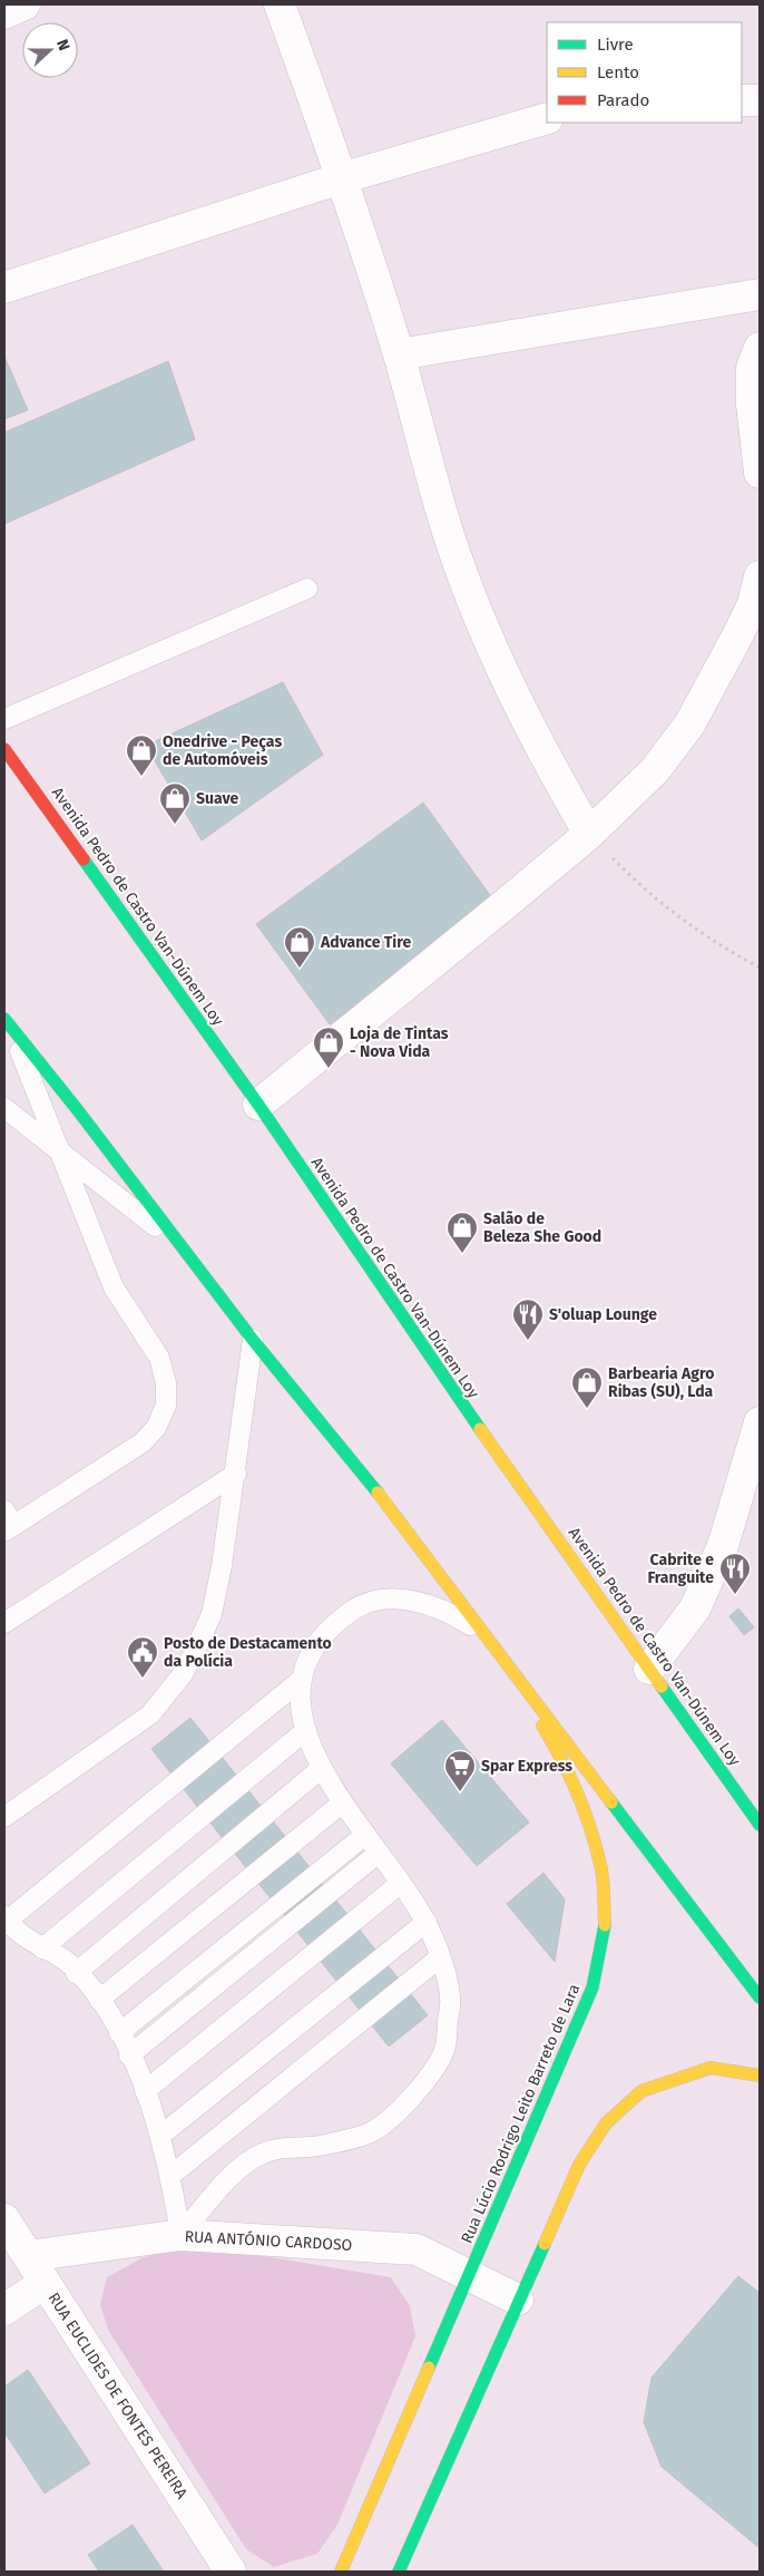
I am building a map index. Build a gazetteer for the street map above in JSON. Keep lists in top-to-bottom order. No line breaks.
{"streets":{"main road":["Avenida Pedro de Castro Van-Dúnem Loy","Rua Lúcio Rodrigo Leito Barreto de Lara"],"street":["RUA ANTÓNIO CARDOSO","RUA EUCLIDES DE FONTES PEREIRA"]},"crossings":[["Rua Lúcio Rodrigo Leito Barreto de Lara","RUA ANTÓNIO CARDOSO"],["RUA ANTÓNIO CARDOSO","RUA EUCLIDES DE FONTES PEREIRA"]],"places":{"shop":["Onedrive - Peças de Automóveis","Suave","Advance Tire","Loja de Tintas - Nova Vida","Salão de Beleza She Good","Barbearia Agro Ribas (SU), Lda"],"restaurant":["S'oluap Lounge","Cabrite e Franguite"],"public building":["Posto de Destacamento da Polícia"],"supermarket":["Spar Express"]},"legend":["Livre","Lento","Parado"],"north":"right"}
